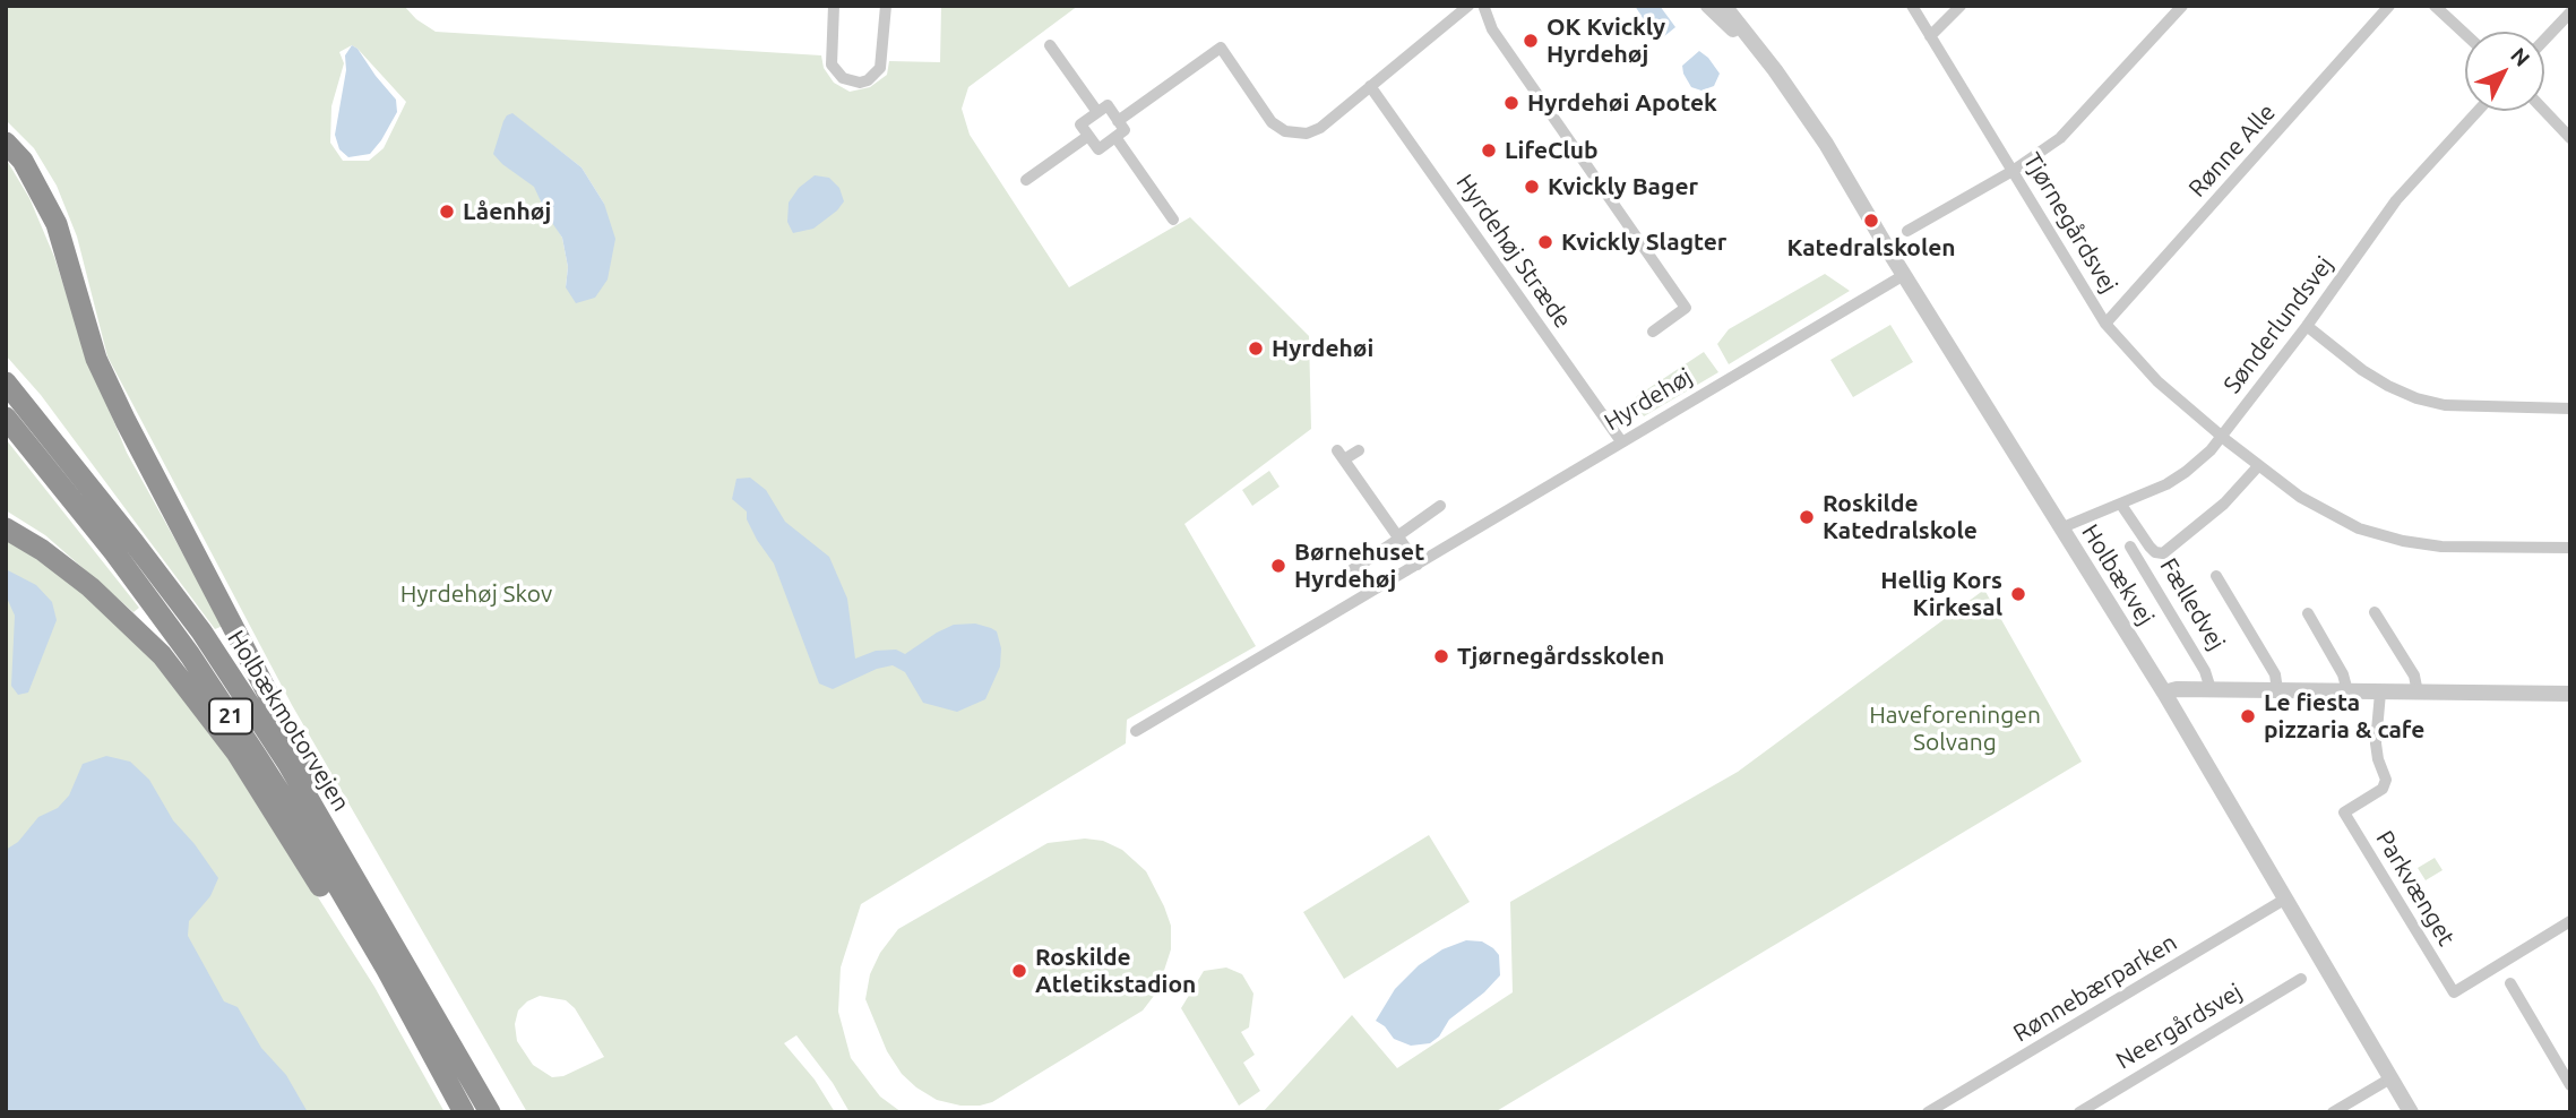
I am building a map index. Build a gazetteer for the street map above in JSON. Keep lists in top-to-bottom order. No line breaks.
{"streets":{"highway":["21","Holbækmotorvejen"],"street":["Rønne Alle","Tjørnegårdsvej","Hyrdehøj Stræde","Sønderlundsvej","Hyrdehøj","Holbækvej","Fælledvej","Parkvænget","Rønnebærparken","Neergårdsvej"]},"crossings":[["Rønne Alle","Tjørnegårdsvej"],["Tjørnegårdsvej","Sønderlundsvej"],["Hyrdehøj Stræde","Hyrdehøj"],["Sønderlundsvej","Holbækvej"],["Hyrdehøj","Holbækvej"],["Holbækvej","Fælledvej"],["Holbækvej","Rønnebærparken"],["Fælledvej","Parkvænget"]],"parks":["Hyrdehøj Skov","Haveforeningen Solvang"],"places":["OK Kvickly Hyrdehøj","Hyrdehøi Apotek","LifeClub","Kvickly Bager","Låenhøj","Katedralskolen","Kvickly Slagter","Hyrdehøi","Roskilde Katedralskole","Børnehuset Hyrdehøj","Hellig Kors Kirkesal","Tjørnegårdsskolen","Le fiesta pizzaria & cafe","Roskilde Atletikstadion"],"north":"top right"}
